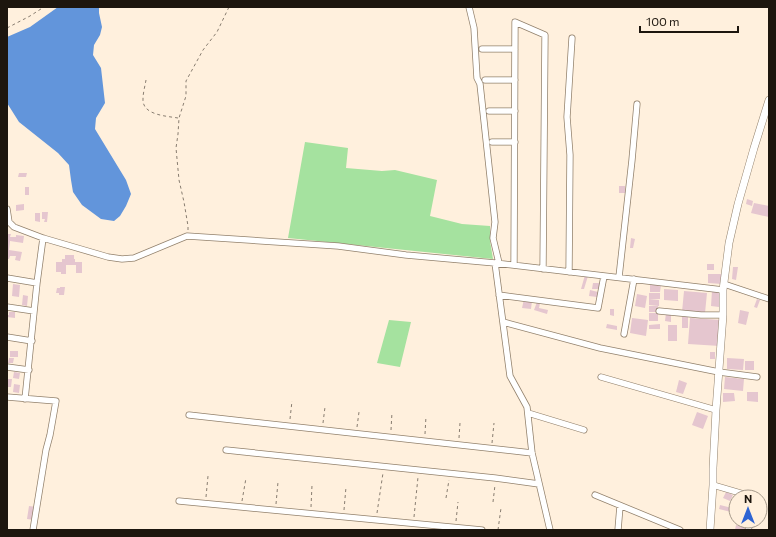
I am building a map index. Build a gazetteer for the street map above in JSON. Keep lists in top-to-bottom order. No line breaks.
{"scale_bar":"100 m","north":"top"}
